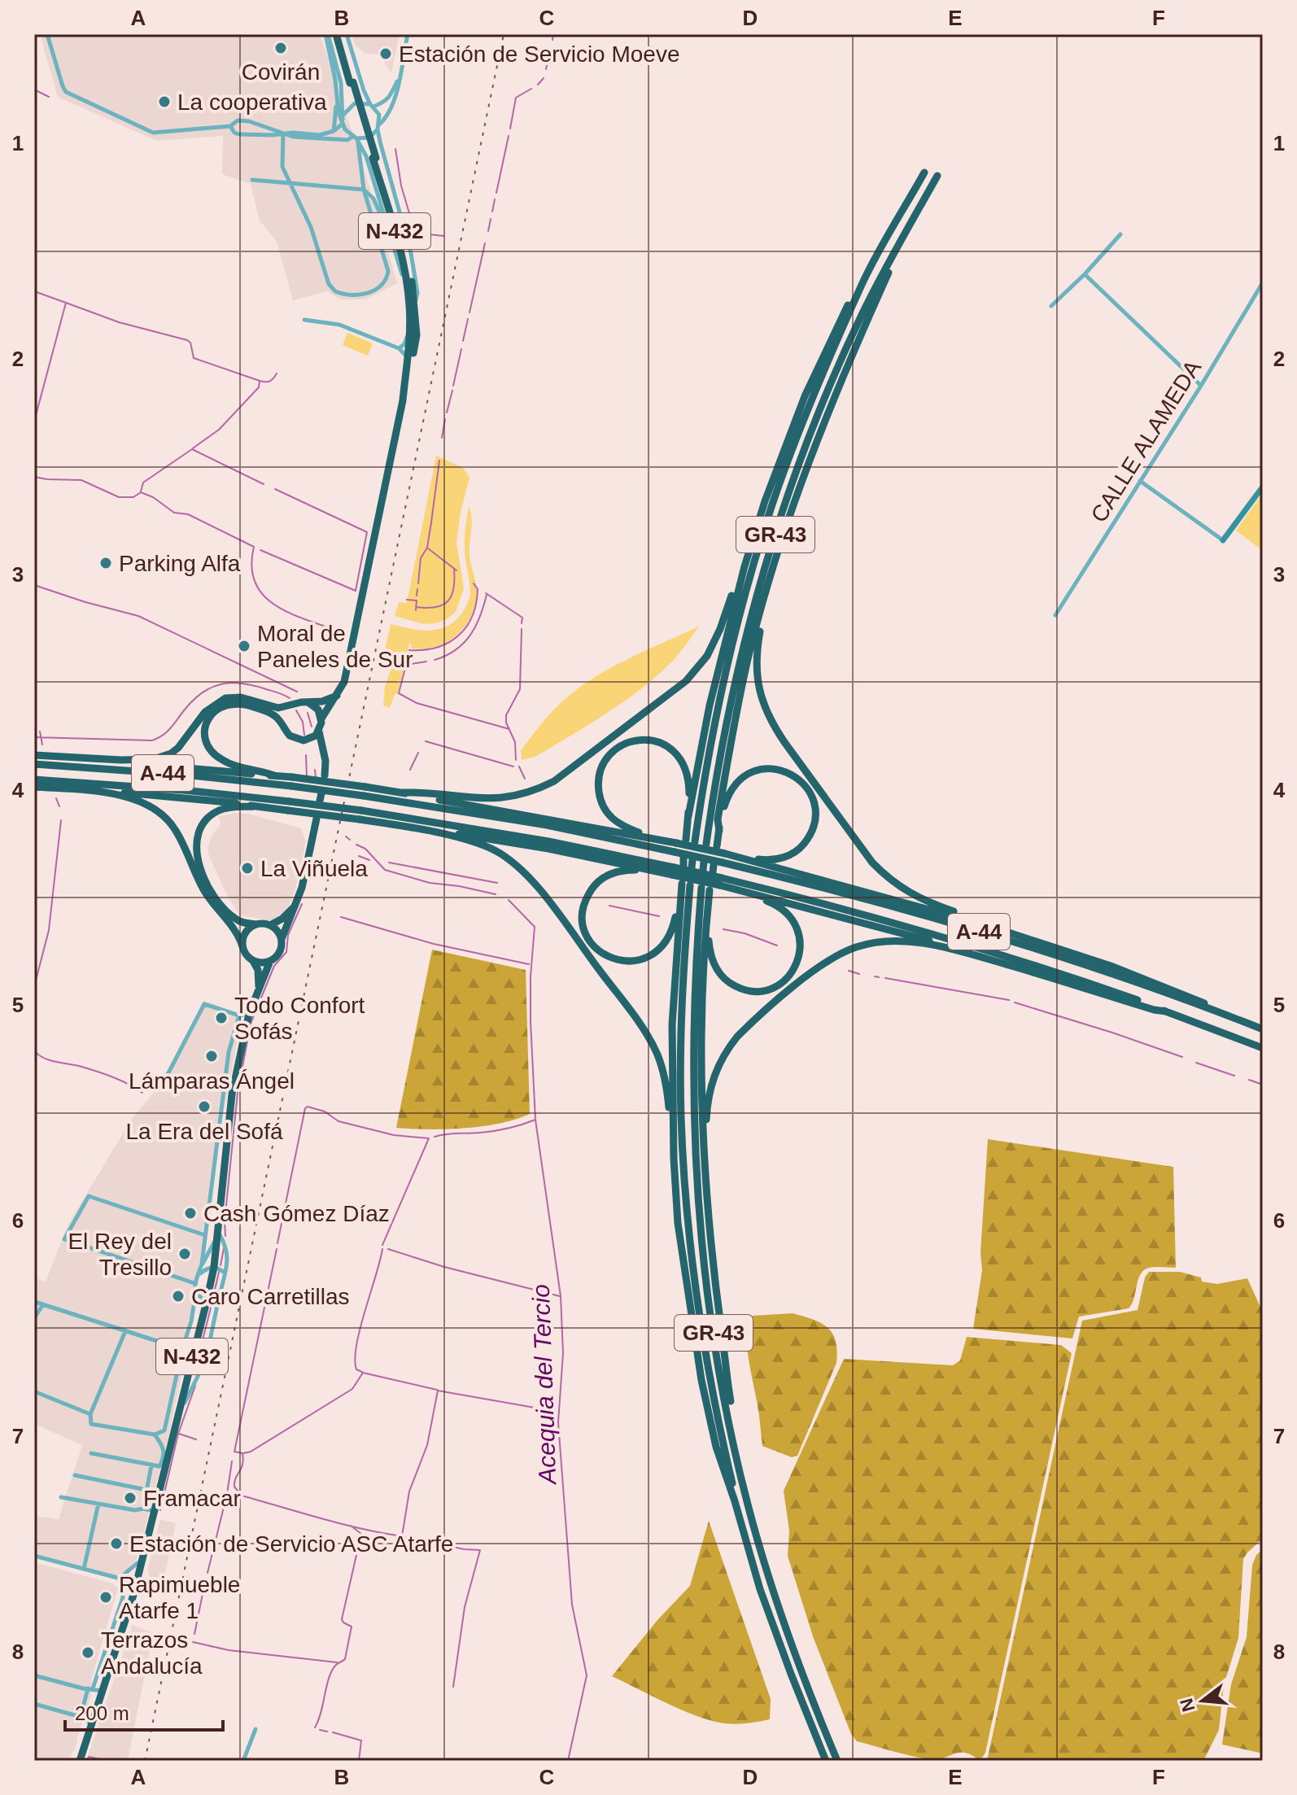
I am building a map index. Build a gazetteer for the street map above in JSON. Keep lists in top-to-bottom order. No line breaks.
{"streets":{"highway":["N-432","GR-43","A-44"],"street":["CALLE ALAMEDA"]},"water":["Acequia del Tercio"],"places":["Covirán","Estación de Servicio Moeve","La cooperativa","Parking Alfa","Moral de Paneles de Sur","La Viñuela","Todo Confort Sofás","Lámparas Ángel","La Era del Sofá","Cash Gómez Díaz","El Rey del Tresillo","Caro Carretillas","Framacar","Estación de Servicio ASC Atarfe","Rapimueble Atarfe 1","Terrazos Andalucía"],"scale_bar":"200 m","north":"left","grid":{"columns":["A","B","C","D","E","F"],"rows":["1","2","3","4","5","6","7","8"]}}
